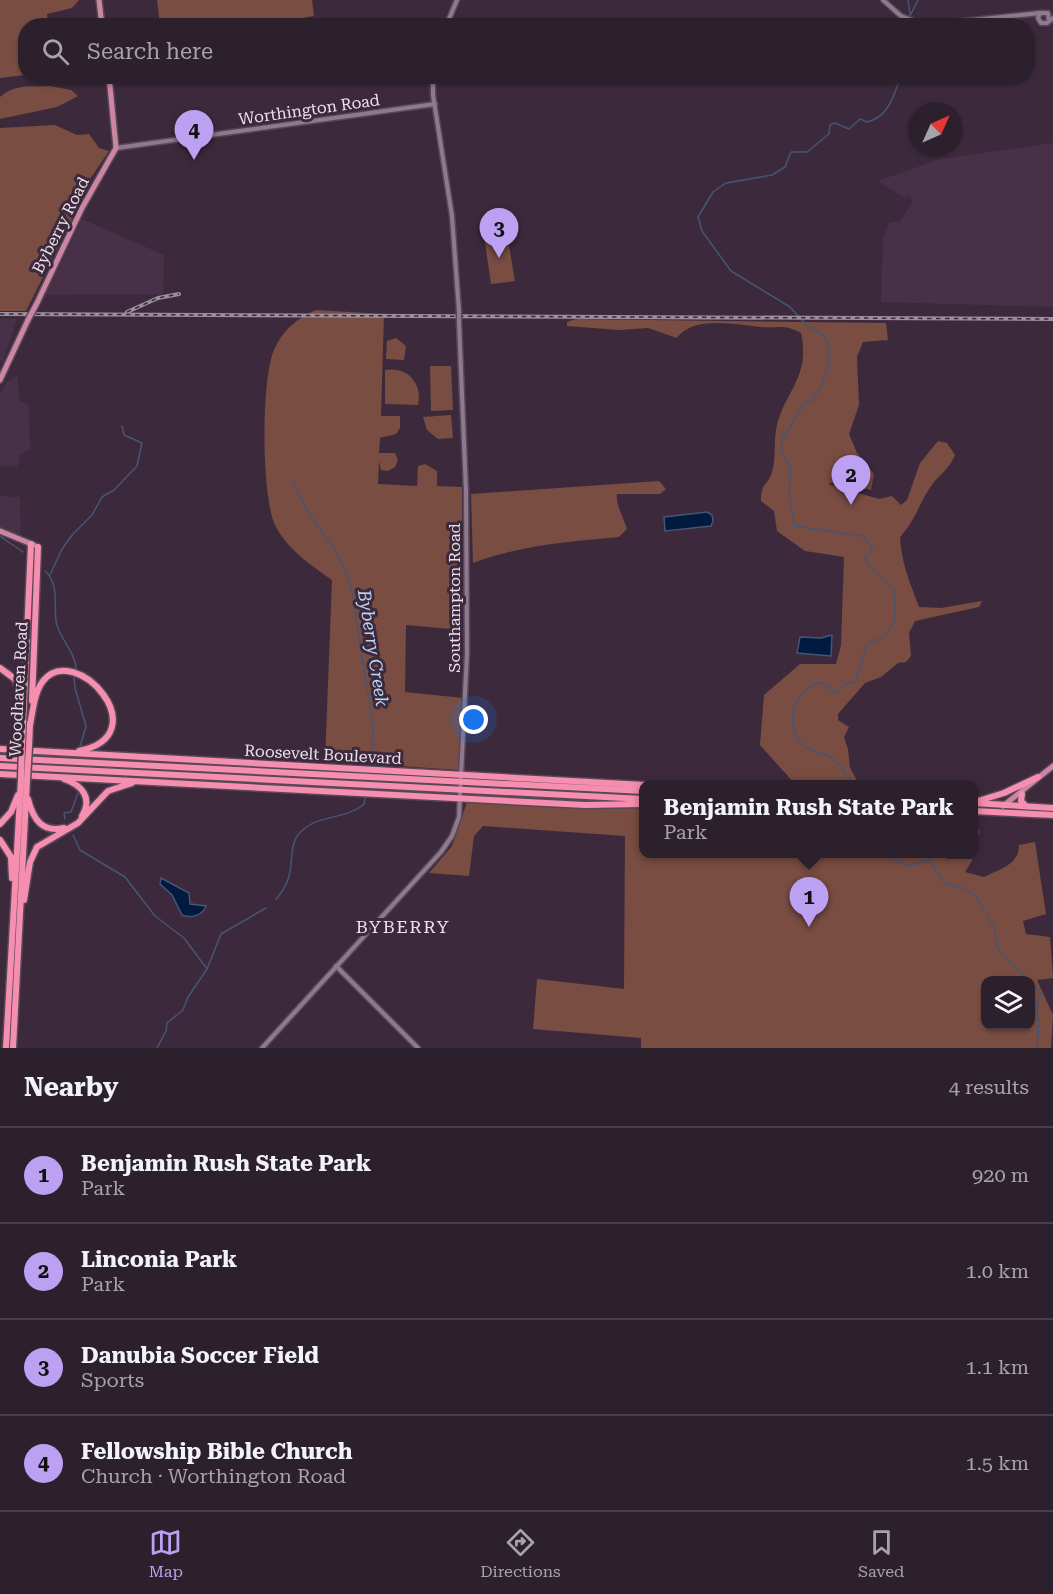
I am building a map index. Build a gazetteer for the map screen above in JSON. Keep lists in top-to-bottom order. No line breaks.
{"streets":{"highway":["Woodhaven Road","Roosevelt Boulevard"],"main road":["Byberry Road"],"street":["Worthington Road","Southampton Road"]},"crossings":[["Worthington Road","Byberry Road"],["Worthington Road","Southampton Road"],["Southampton Road","Roosevelt Boulevard"]],"districts":["BYBERRY"],"water":["Byberry Creek"],"north":"top right","page":{"search":"Search here","pins":["4","3","2","1"],"popup":["Benjamin Rush State Park","Park"],"heading":["Nearby","4 results"],"list":[{"mark":"1","name":"Benjamin Rush State Park","note":"Park","value":"920 m"},{"mark":"2","name":"Linconia Park","note":"Park","value":"1.0 km"},{"mark":"3","name":"Danubia Soccer Field","note":"Sports","value":"1.1 km"},{"mark":"4","name":"Fellowship Bible Church","note":"Church · Worthington Road","value":"1.5 km"}],"nav":["Map","Directions","Saved"]}}
